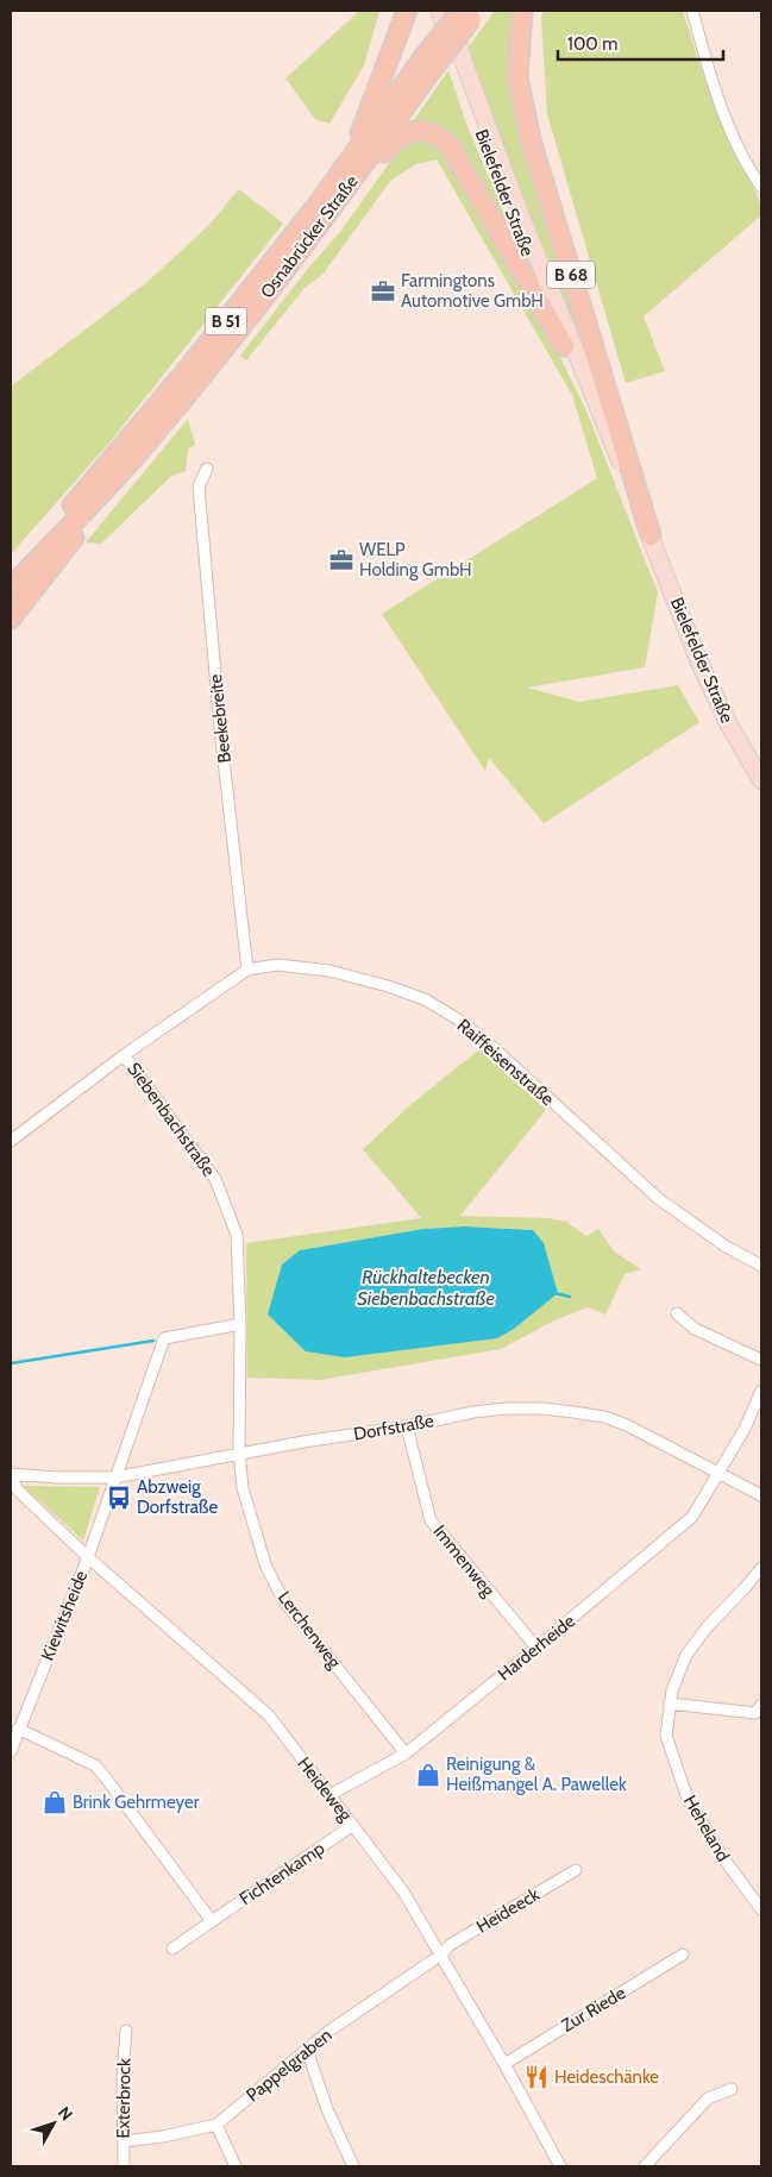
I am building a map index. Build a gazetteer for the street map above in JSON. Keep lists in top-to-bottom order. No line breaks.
{"streets":{"highway":["Osnabrücker Straße","B 68","B 51"],"main road":["Bielefelder Straße"],"street":["Beekebreite","Raiffeisenstraße","Siebenbachstraße","Dorfstraße","Immenweg","Kiewitsheide","Lerchenweg","Harderheide","Heideweg","Heheland","Fichtenkamp","Heideeck","Zur Riede","Pappelgraben","Exterbrock"]},"crossings":[["Bielefelder Straße","B 68"],["Osnabrücker Straße","B 68"],["Beekebreite","Raiffeisenstraße"],["Raiffeisenstraße","Siebenbachstraße"],["Siebenbachstraße","Dorfstraße"],["Siebenbachstraße","Lerchenweg"],["Dorfstraße","Immenweg"],["Dorfstraße","Kiewitsheide"],["Dorfstraße","Lerchenweg"],["Dorfstraße","Harderheide"],["Dorfstraße","Heideweg"],["Immenweg","Harderheide"],["Kiewitsheide","Heideweg"],["Lerchenweg","Harderheide"],["Harderheide","Heideweg"],["Heideweg","Fichtenkamp"],["Heideweg","Heideeck"],["Heideweg","Zur Riede"],["Heideweg","Pappelgraben"],["Heideeck","Pappelgraben"],["Pappelgraben","Exterbrock"]],"water":["Rückhaltebecken Siebenbachstraße"],"places":{"office":["Farmingtons Automotive GmbH","WELP Holding GmbH"],"bus stop":["Abzweig Dorfstraße"],"shop":["Reinigung & Heißmangel A. Pawellek","Brink Gehrmeyer"],"restaurant":["Heideschänke"]},"scale_bar":"100 m","north":"top right"}
